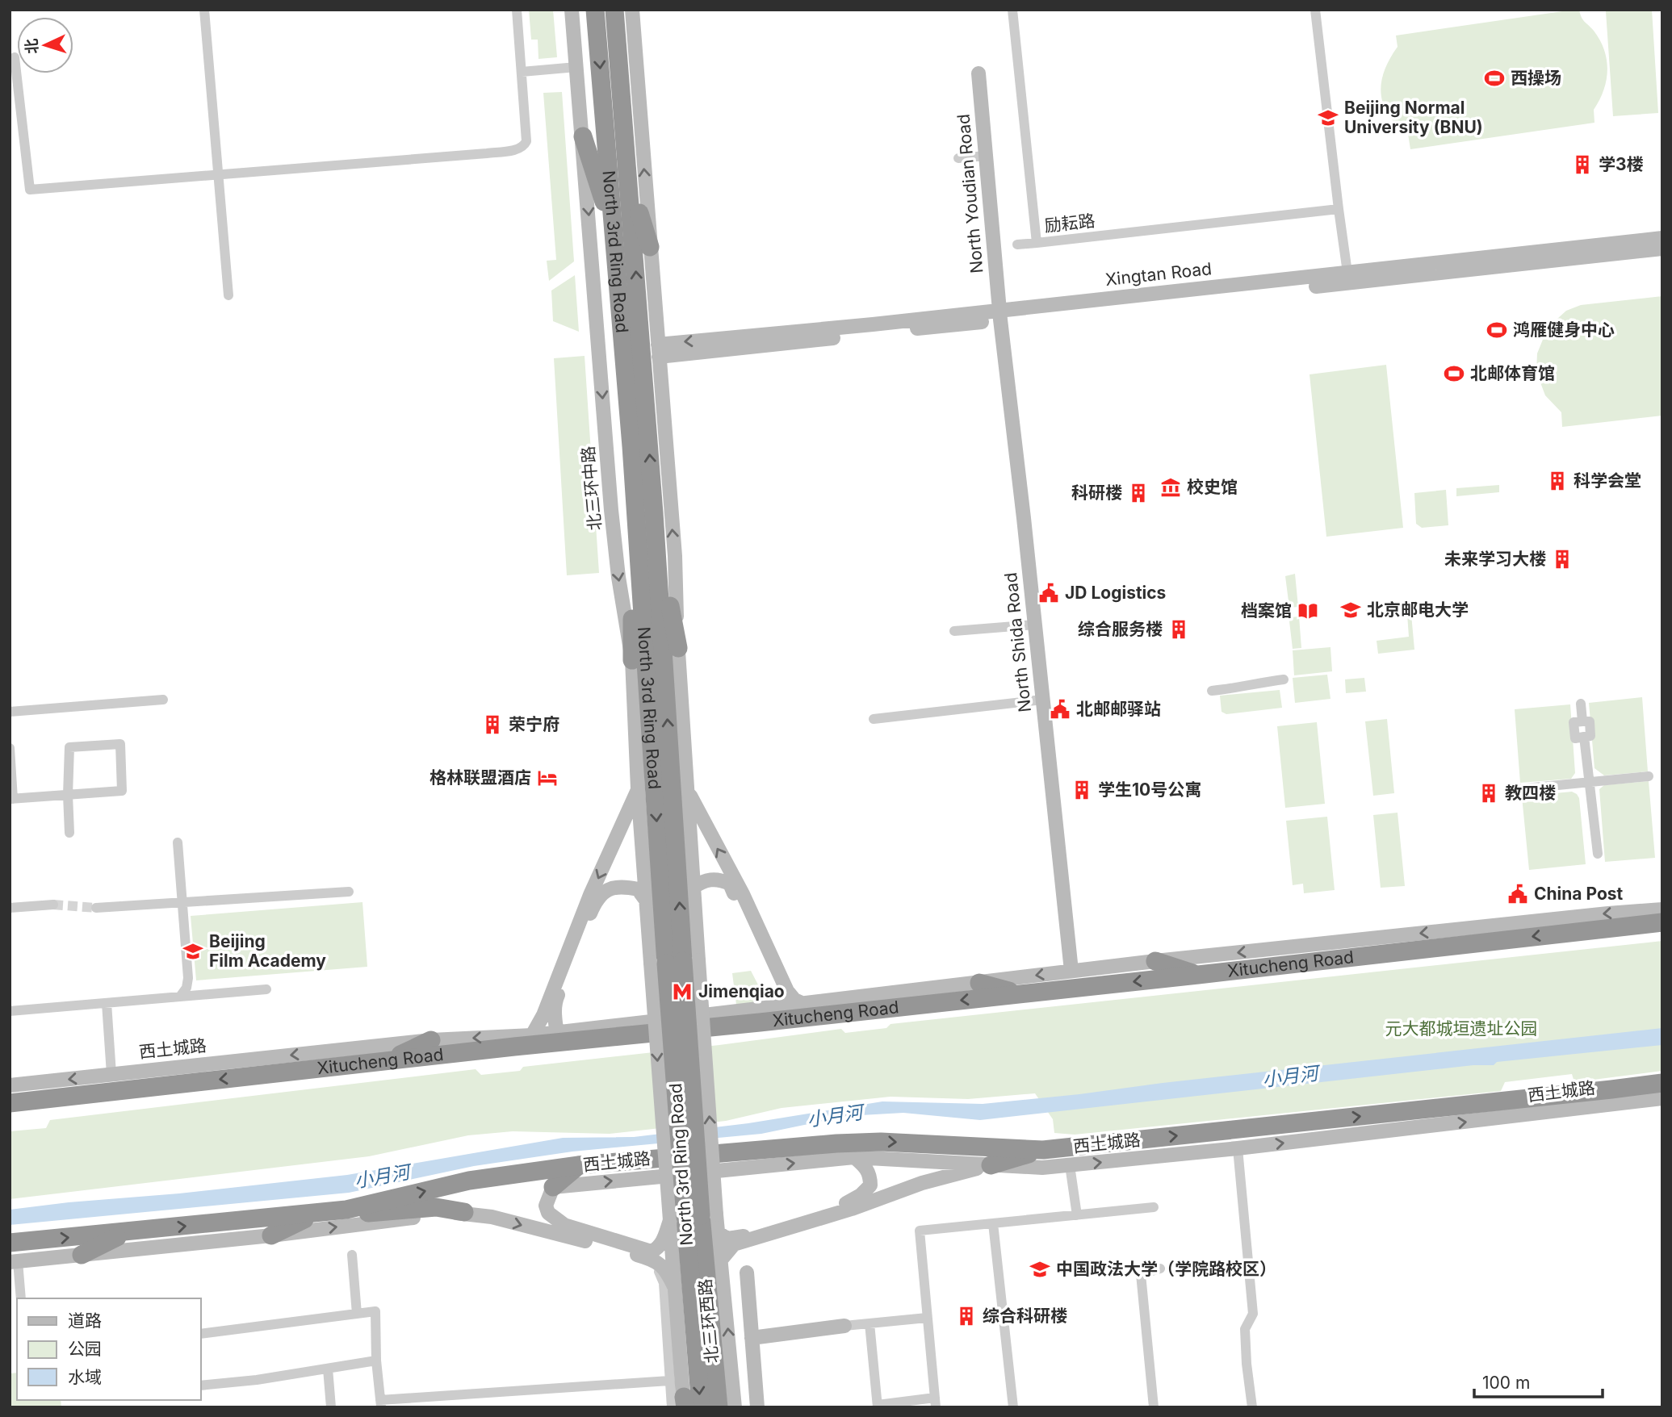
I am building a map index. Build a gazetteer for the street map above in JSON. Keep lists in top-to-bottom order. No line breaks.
{"streets":{"highway":["North 3rd Ring Road","Xitucheng Road"],"street":["North Youdian Road","励耘路","Xingtan Road","北三环中路","North Shida Road","西土城路","北三环西路"]},"crossings":[["North Youdian Road","Xingtan Road"],["North Youdian Road","North Shida Road"],["North 3rd Ring Road","北三环中路"],["North 3rd Ring Road","北三环西路"],["Xingtan Road","North Shida Road"],["北三环中路","北三环西路"],["North Shida Road","Xitucheng Road"],["Xitucheng Road","西土城路"]],"water":["小月河"],"parks":["元大都城垣遗址公园"],"places":{"sports":["西操场","鸿雁健身中心","北邮体育馆"],"school or university":["Beijing Normal University (BNU)","北京邮电大学","Beijing Film Academy","中国政法大学（学院路校区）"],"building":["学3楼","科学会堂","科研楼","未来学习大楼","综合服务楼","荣宁府","学生10号公寓","教四楼","综合科研楼"],"museum":["校史馆"],"public building":["JD Logistics","北邮邮驿站","China Post"],"library":["档案馆"],"hotel":["格林联盟酒店"],"metro station":["Jimenqiao"]},"legend":["道路","公园","水域"],"scale_bar":"100 m","north":"left"}
